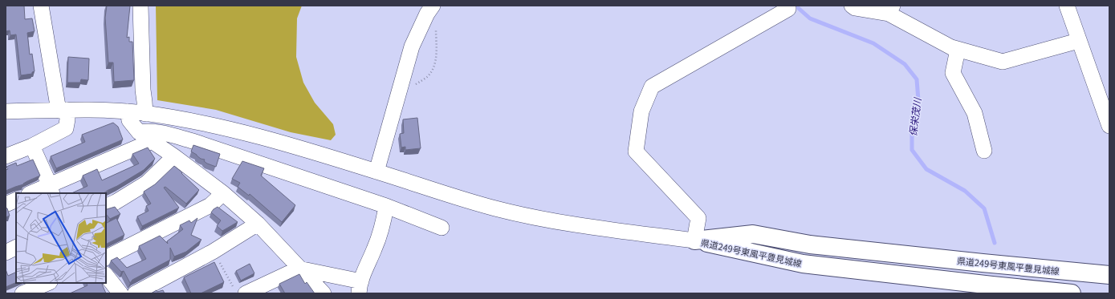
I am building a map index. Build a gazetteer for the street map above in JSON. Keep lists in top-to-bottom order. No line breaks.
{"streets":{"main road":["県道249号東風平豊見城線"]},"water":["保栄茂川"]}
